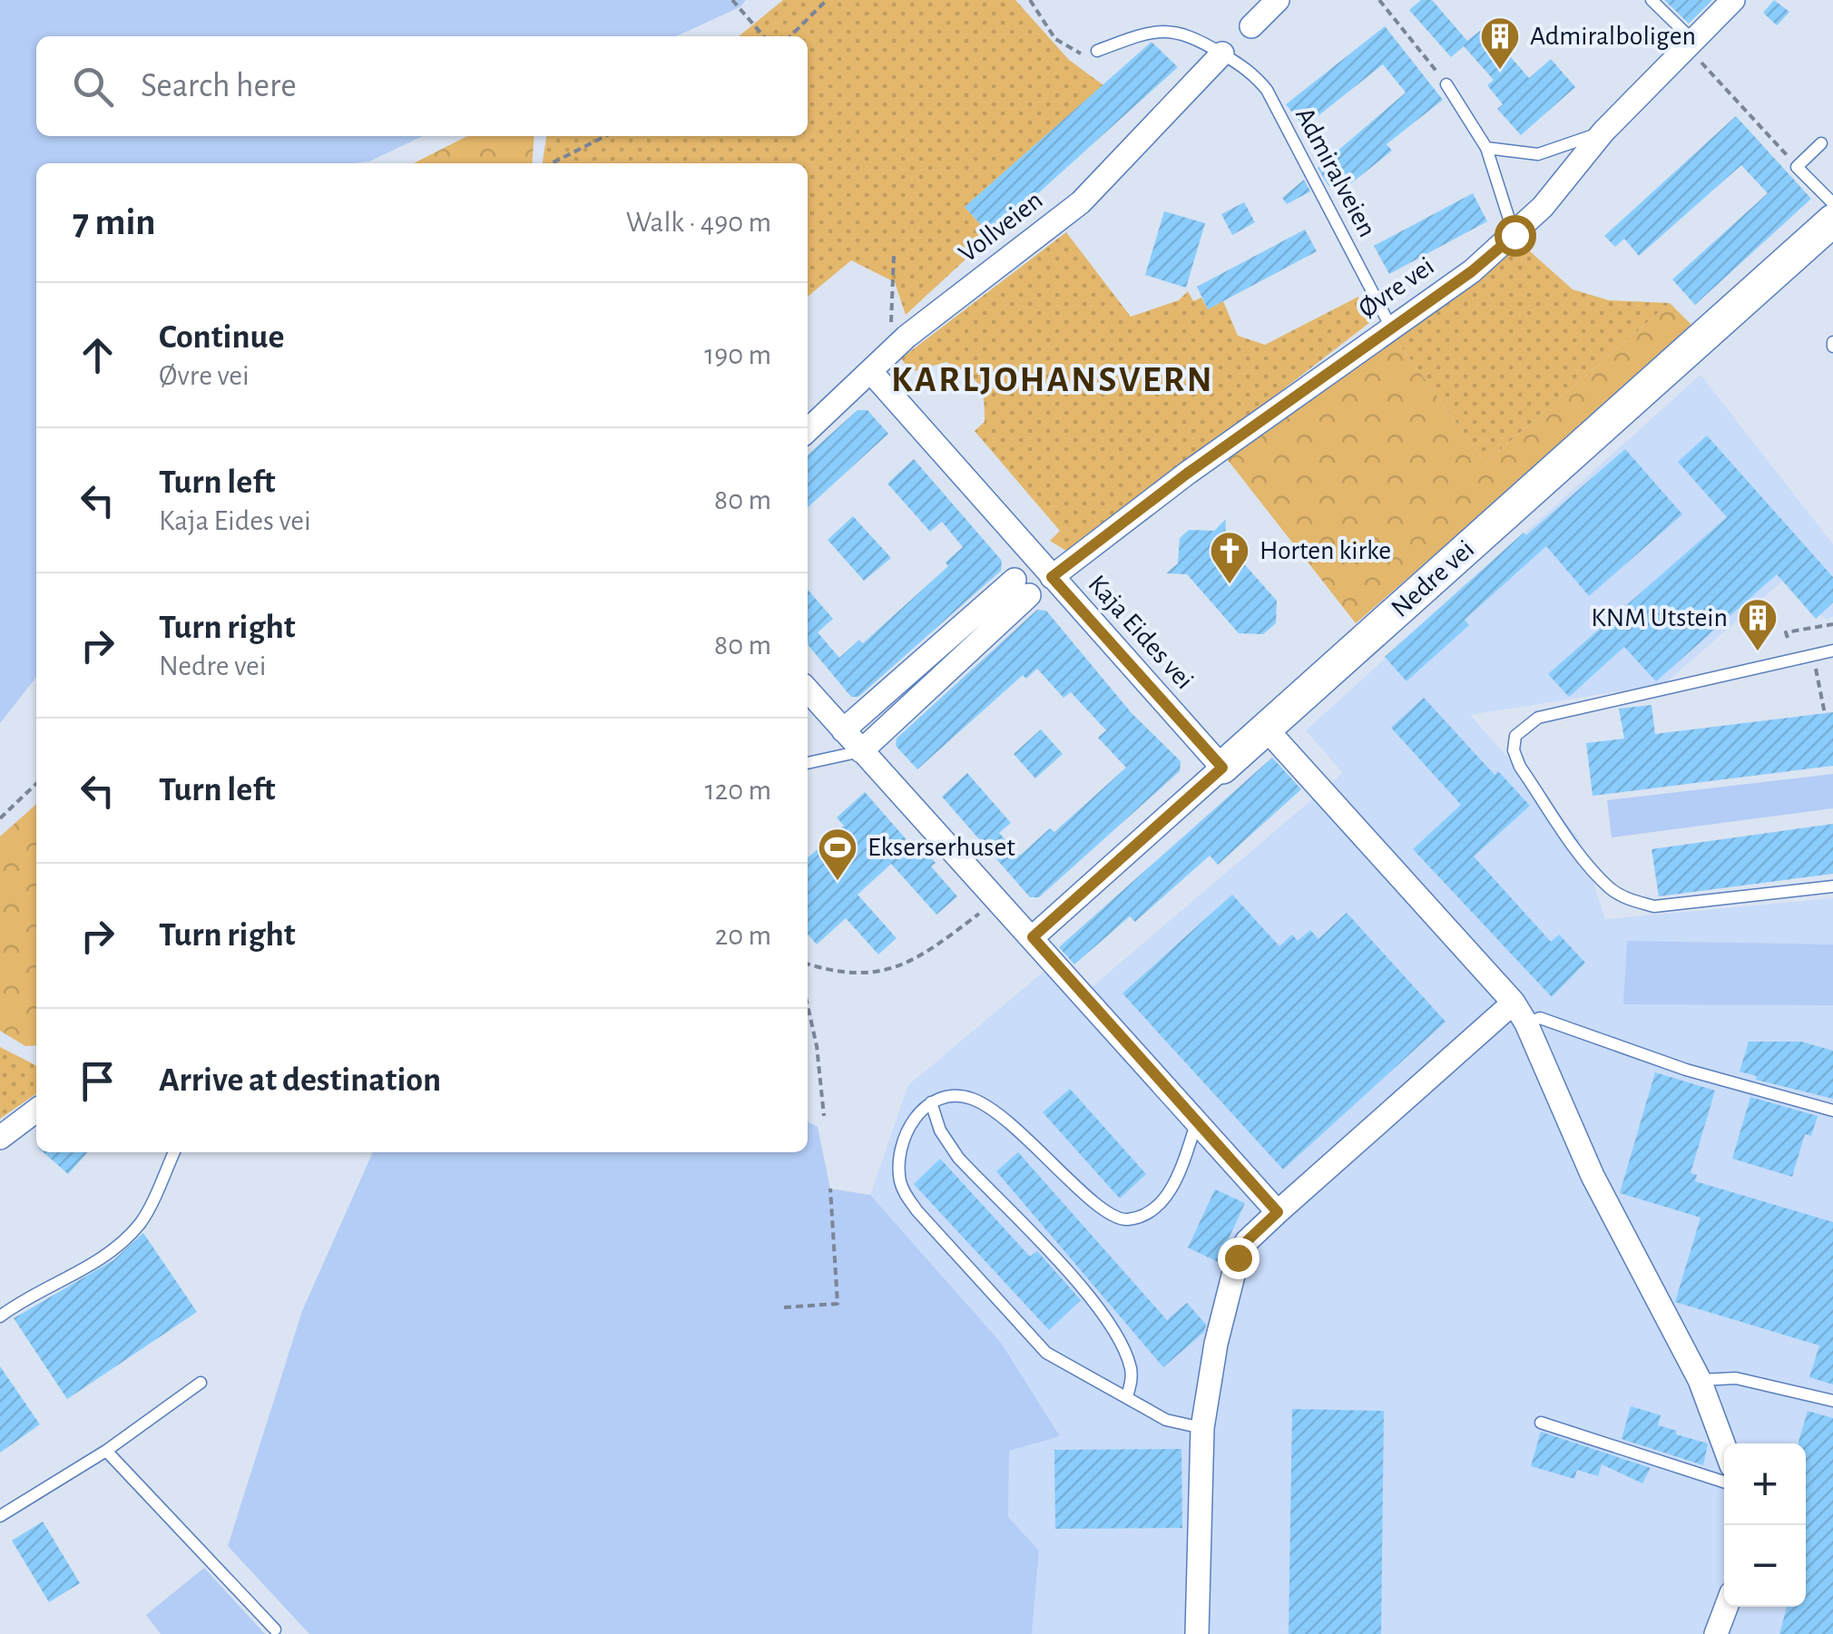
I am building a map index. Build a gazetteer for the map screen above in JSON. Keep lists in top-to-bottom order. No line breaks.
{"streets":{"main road":["Nedre vei"],"street":["Vollveien","Øvre vei","Kaja Eides vei"],"lane":["Admiralveien"]},"crossings":[["Admiralveien","Vollveien"],["Admiralveien","Øvre vei"],["Vollveien","Kaja Eides vei"],["Øvre vei","Kaja Eides vei"],["Nedre vei","Kaja Eides vei"]],"districts":["KARLJOHANSVERN"],"places":{"building":["Admiralboligen","KNM Utstein"],"church":["Horten kirke"],"sports":["Ekserserhuset"]},"page":{"search":"Search here","heading":["7 min","Walk · 490 m"],"list":[["Continue","Øvre vei","190 m"],["Turn left","Kaja Eides vei","80 m"],["Turn right","Nedre vei","80 m"],["Turn left","120 m"],["Turn right","20 m"],"Arrive at destination"],"map_buttons":["+","−"]}}
